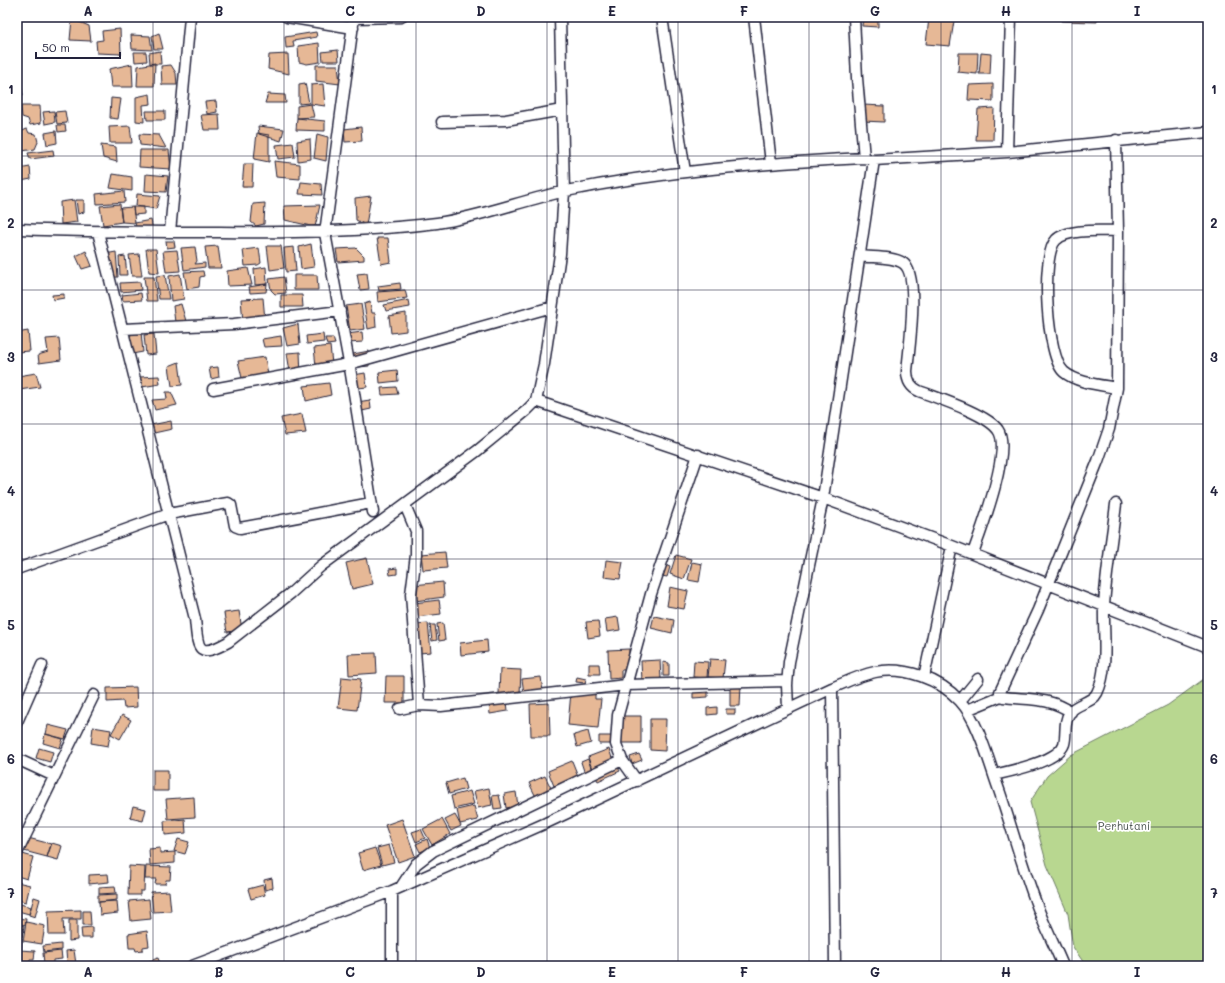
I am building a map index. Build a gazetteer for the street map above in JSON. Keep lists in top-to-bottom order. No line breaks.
{"parks":["Perhutani"],"scale_bar":"50 m","grid":{"columns":["A","B","C","D","E","F","G","H","I"],"rows":["1","2","3","4","5","6","7"]}}
